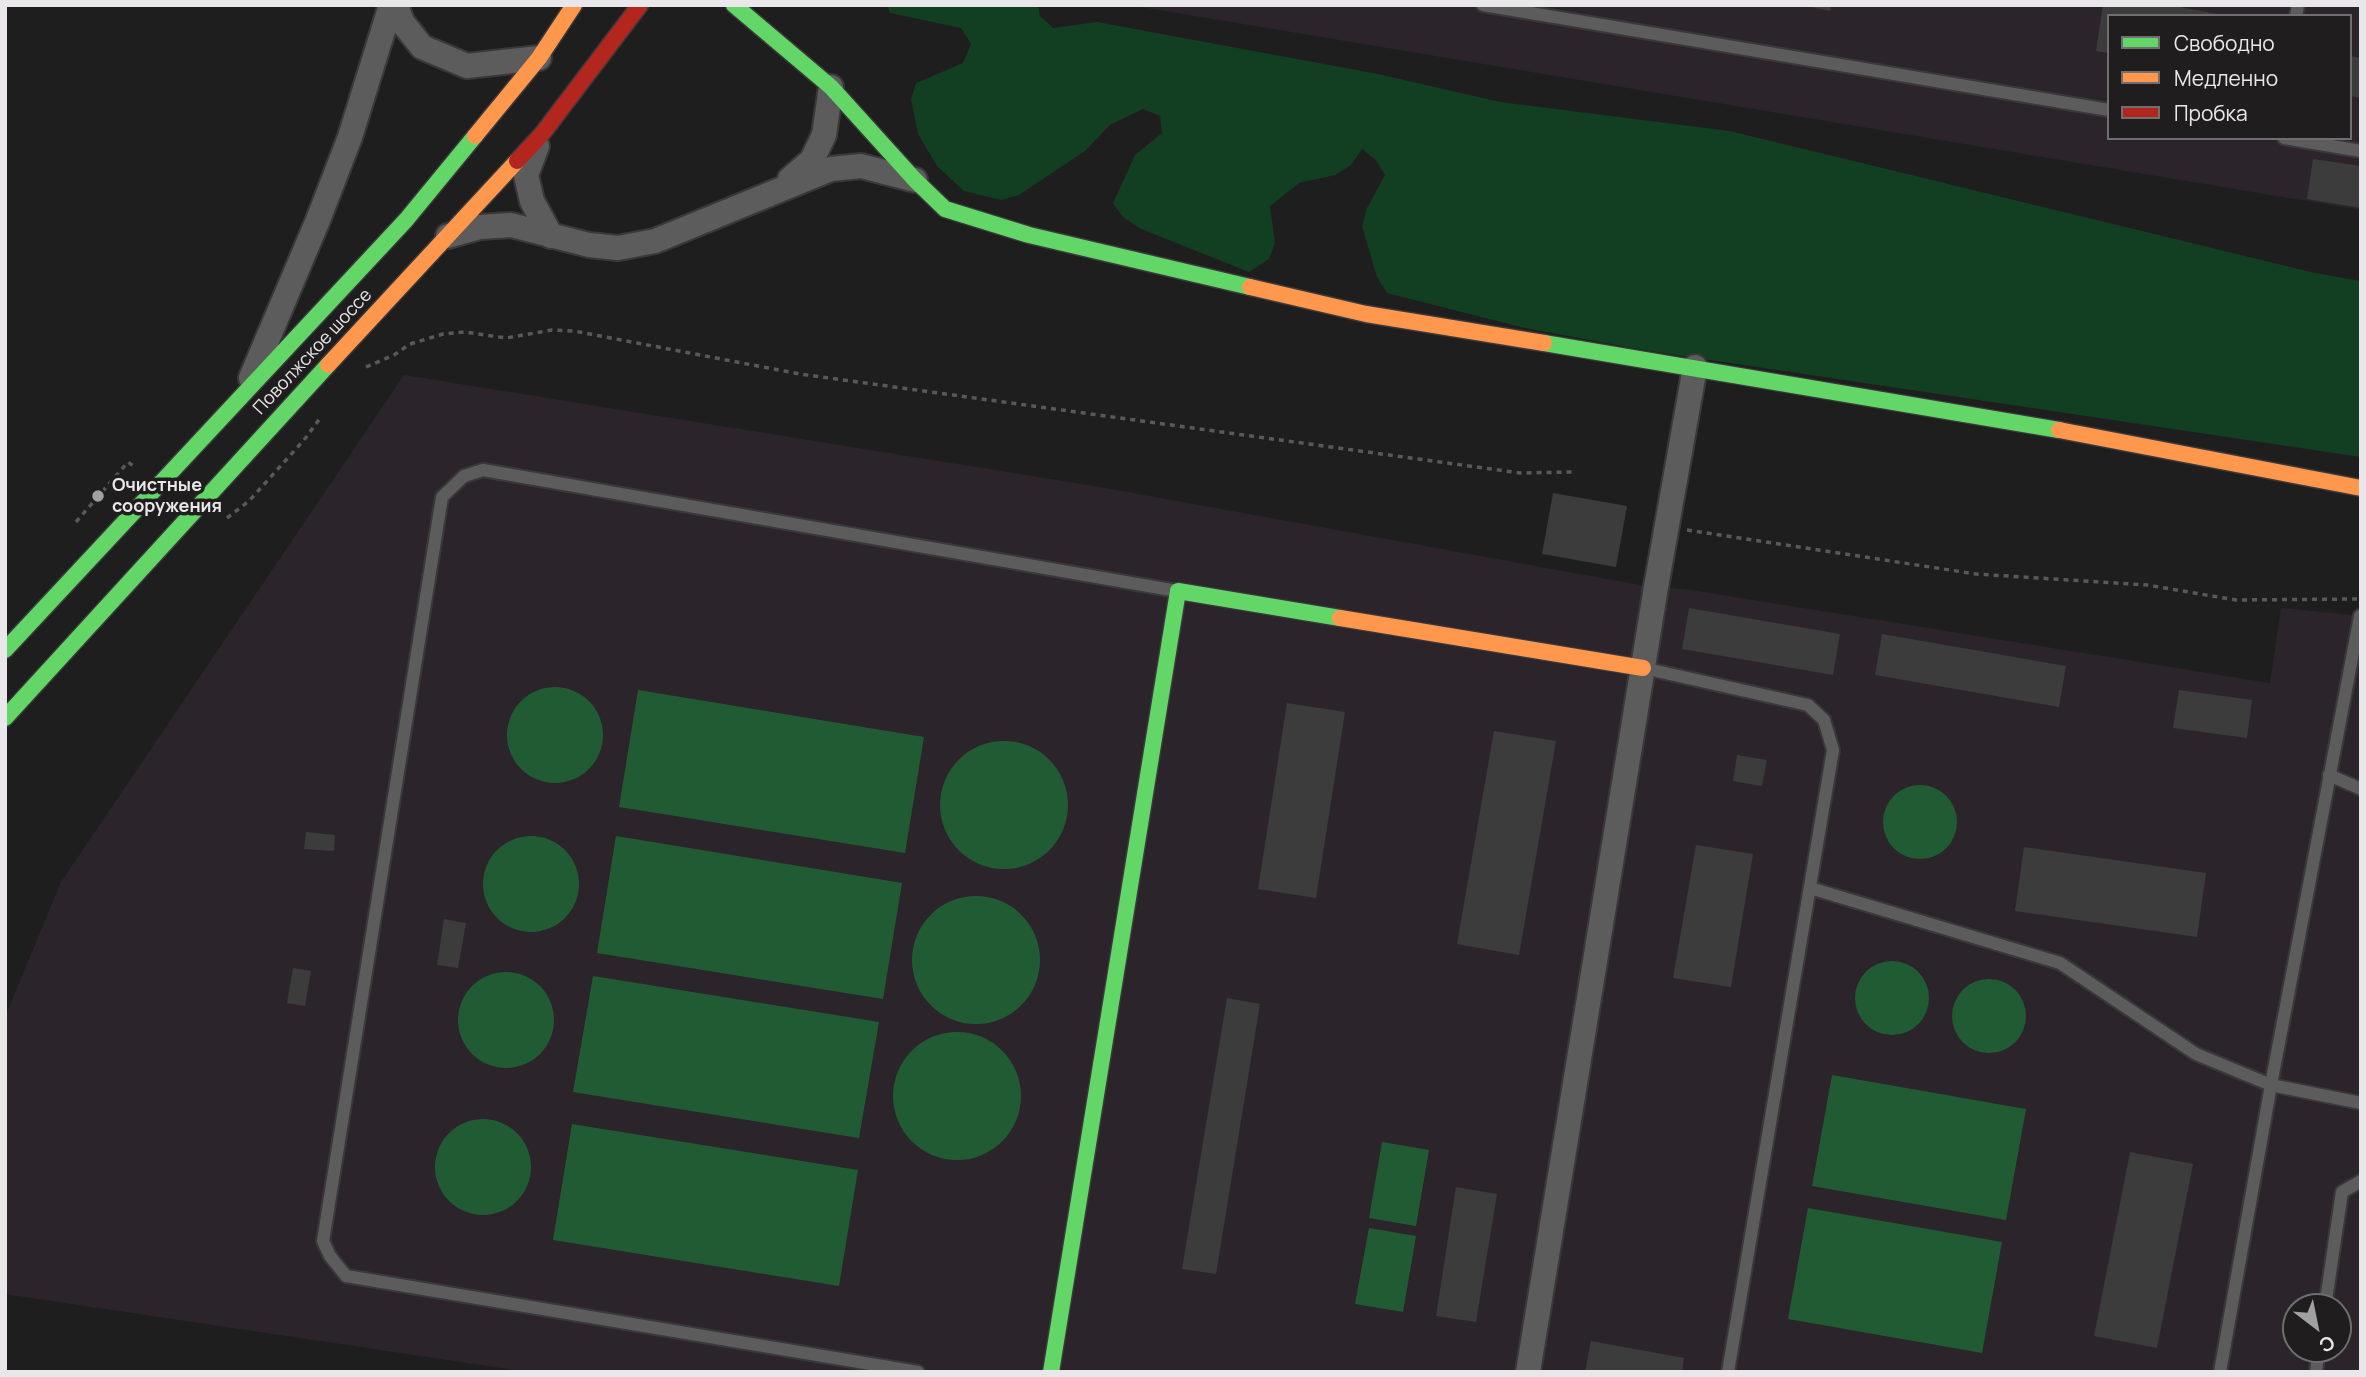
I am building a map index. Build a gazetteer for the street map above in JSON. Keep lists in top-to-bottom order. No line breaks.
{"streets":{"street":["Поволжское шоссе"]},"places":["Очистные сооружения"],"legend":["Свободно","Медленно","Пробка"],"north":"bottom right"}
